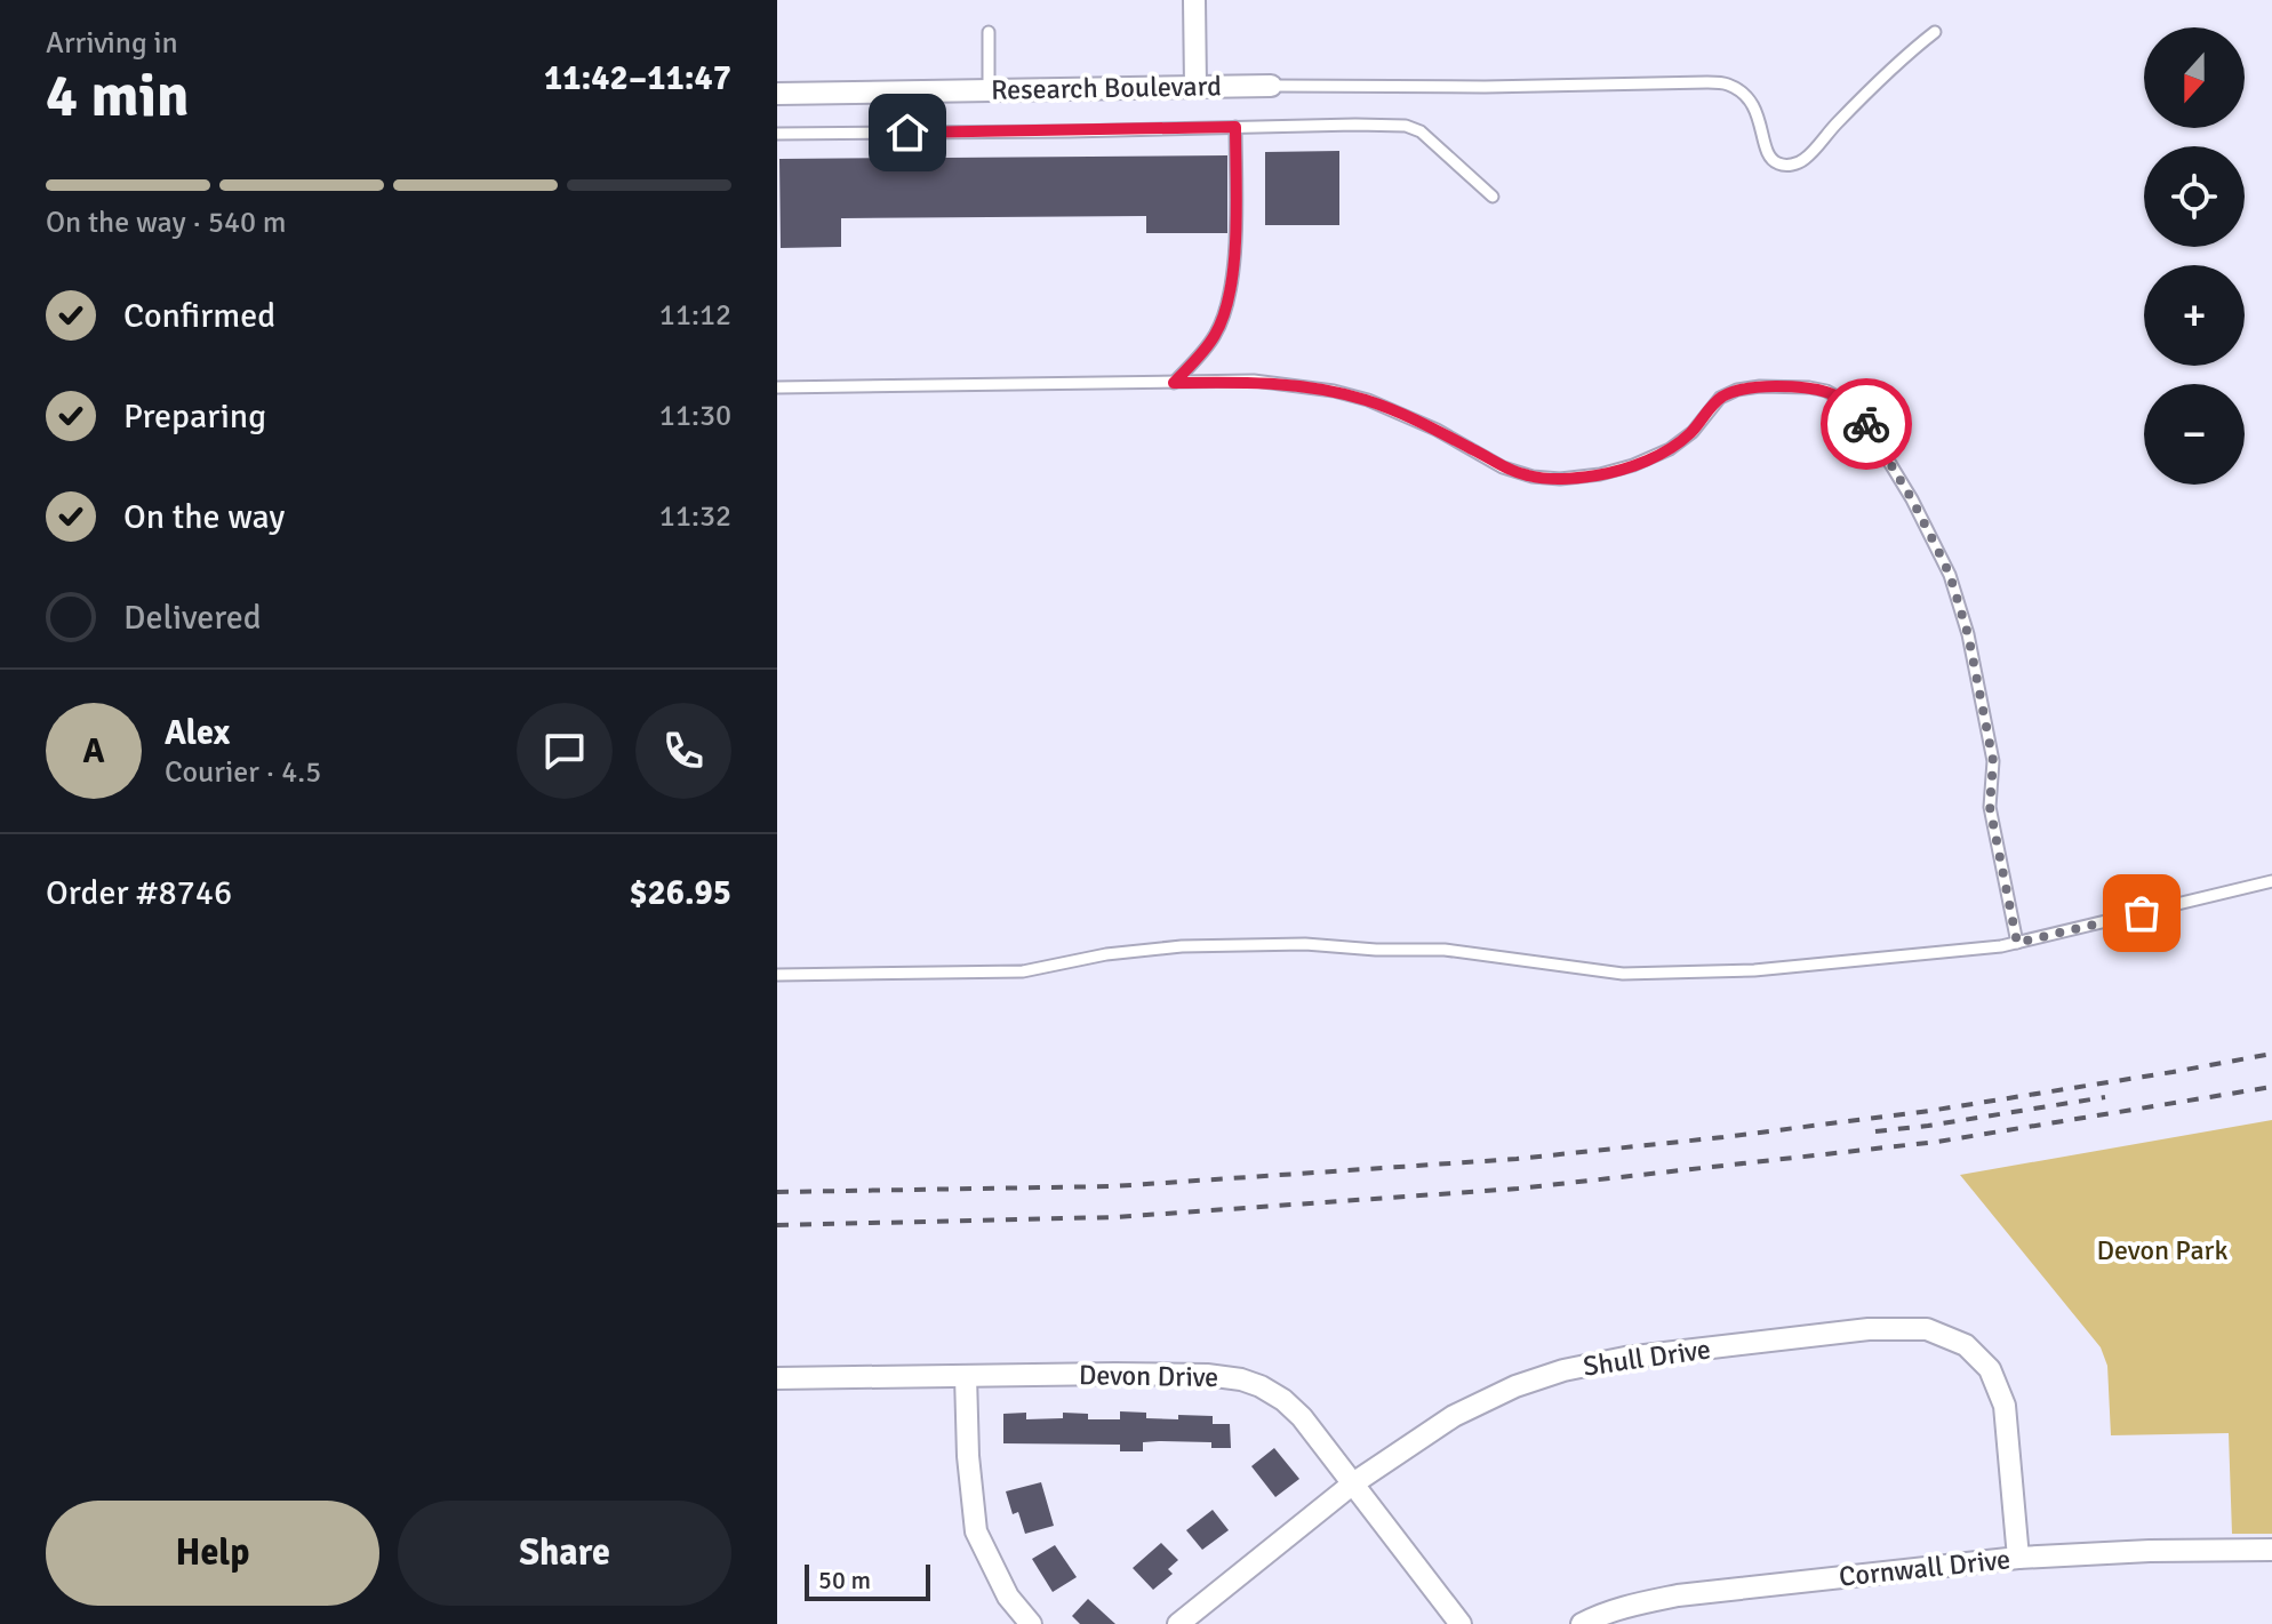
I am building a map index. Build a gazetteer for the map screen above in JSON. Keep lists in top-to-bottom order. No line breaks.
{"streets":{"street":["Research Boulevard","Shull Drive","Devon Drive","Cornwall Drive"]},"crossings":[["Shull Drive","Devon Drive"],["Shull Drive","Cornwall Drive"]],"parks":["Devon Park"],"scale_bar":"50 m","north":"bottom","page":{"heading":["4 min","Arriving in","11:42–11:47"],"panel":["Alex","Courier · 4.5","Order #8746","$26.95"],"map_buttons":["+","−"],"bar":"On the way · 540 m","list":[["Confirmed","11:12"],["Preparing","11:30"],["On the way","11:32"],"Delivered"],"round":"A","buttons":["Help","Share"],"scale":"50 m"}}
